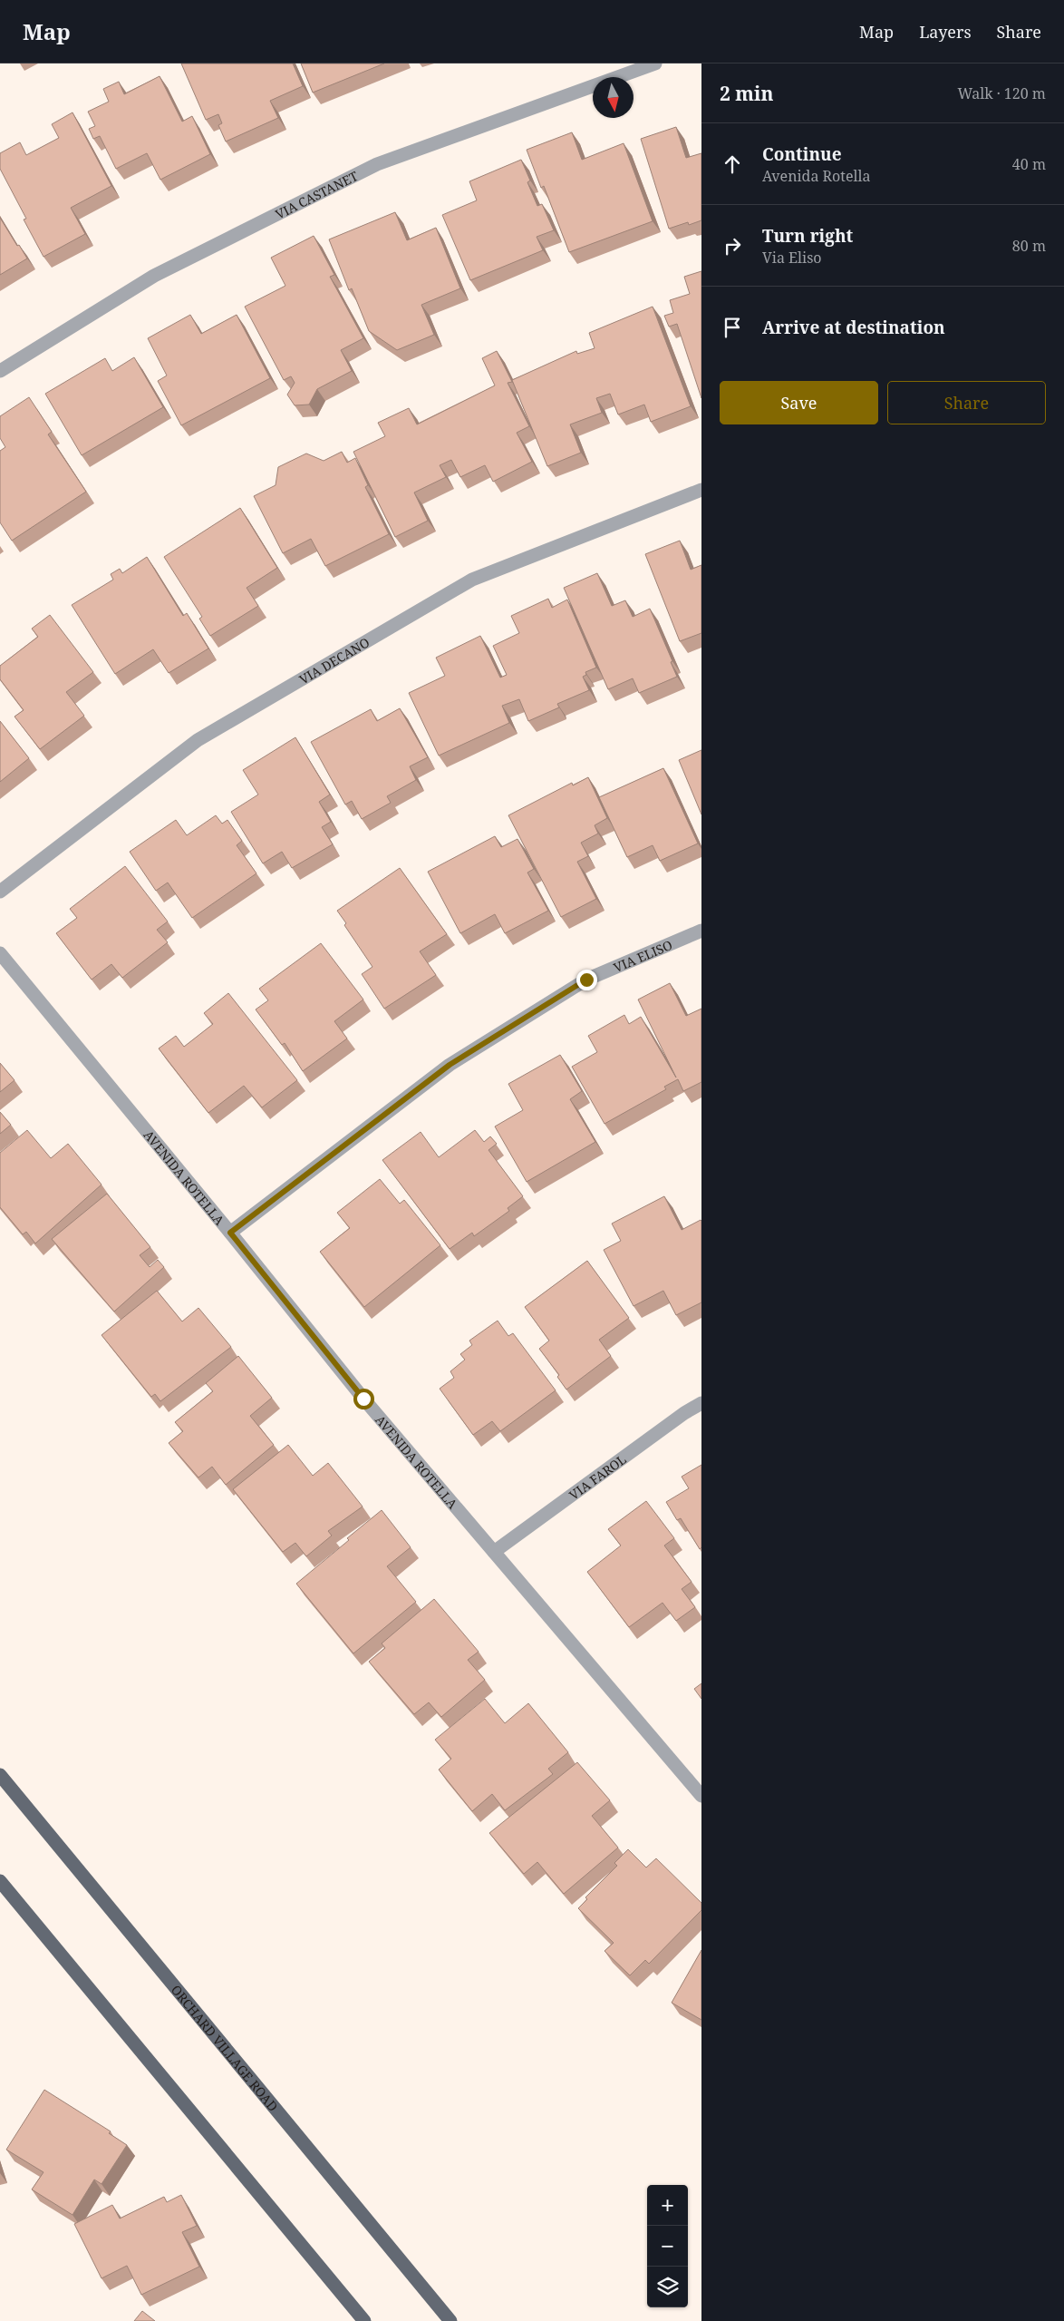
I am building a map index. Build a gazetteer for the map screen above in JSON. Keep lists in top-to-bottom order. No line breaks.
{"streets":{"main road":["ORCHARD VILLAGE ROAD"],"street":["VIA CASTANET","VIA DECANO","VIA ELISO","AVENIDA ROTELLA","VIA FAROL"]},"crossings":[["VIA ELISO","AVENIDA ROTELLA"],["AVENIDA ROTELLA","VIA FAROL"]],"north":"bottom","page":{"header":"Map","nav":["Map","Layers","Share"],"heading":["2 min","Walk · 120 m"],"list":[["Continue","Avenida Rotella","40 m"],["Turn right","Via Eliso","80 m"],"Arrive at destination"],"buttons":["Save","Share"],"map_buttons":["+","−"]}}
